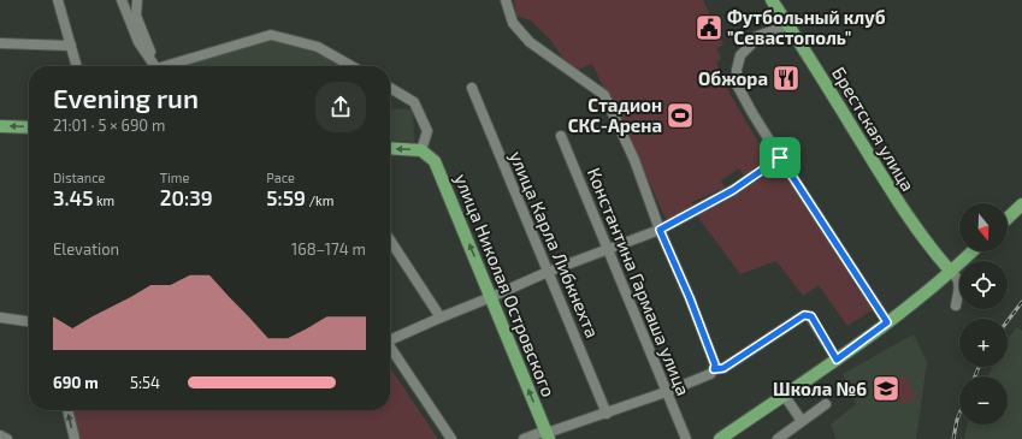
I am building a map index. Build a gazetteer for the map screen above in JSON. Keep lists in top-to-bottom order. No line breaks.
{"streets":{"main road":["Брестская улица","улица Николая Островского"],"street":["улица Карла Либкнехта","Константина Гармаша улица"]},"one_way":["улица Николая Островского"],"places":{"public building":["Футбольный клуб \"Севастополь\""],"restaurant":["Обжора"],"sports":["Стадион СКС-Арена"],"school or university":["Школа №6"]},"north":"bottom","page":{"heading":["Evening run","21:01 · 5 × 690 m"],"stats":[["Distance","3.45 km"],["Time","20:39"],["Pace","5:59 /km"]],"map_buttons":["+","−"],"chart":["Elevation","168–174 m"],"list":[{"name":"690 m","note":"5:54"}]}}
